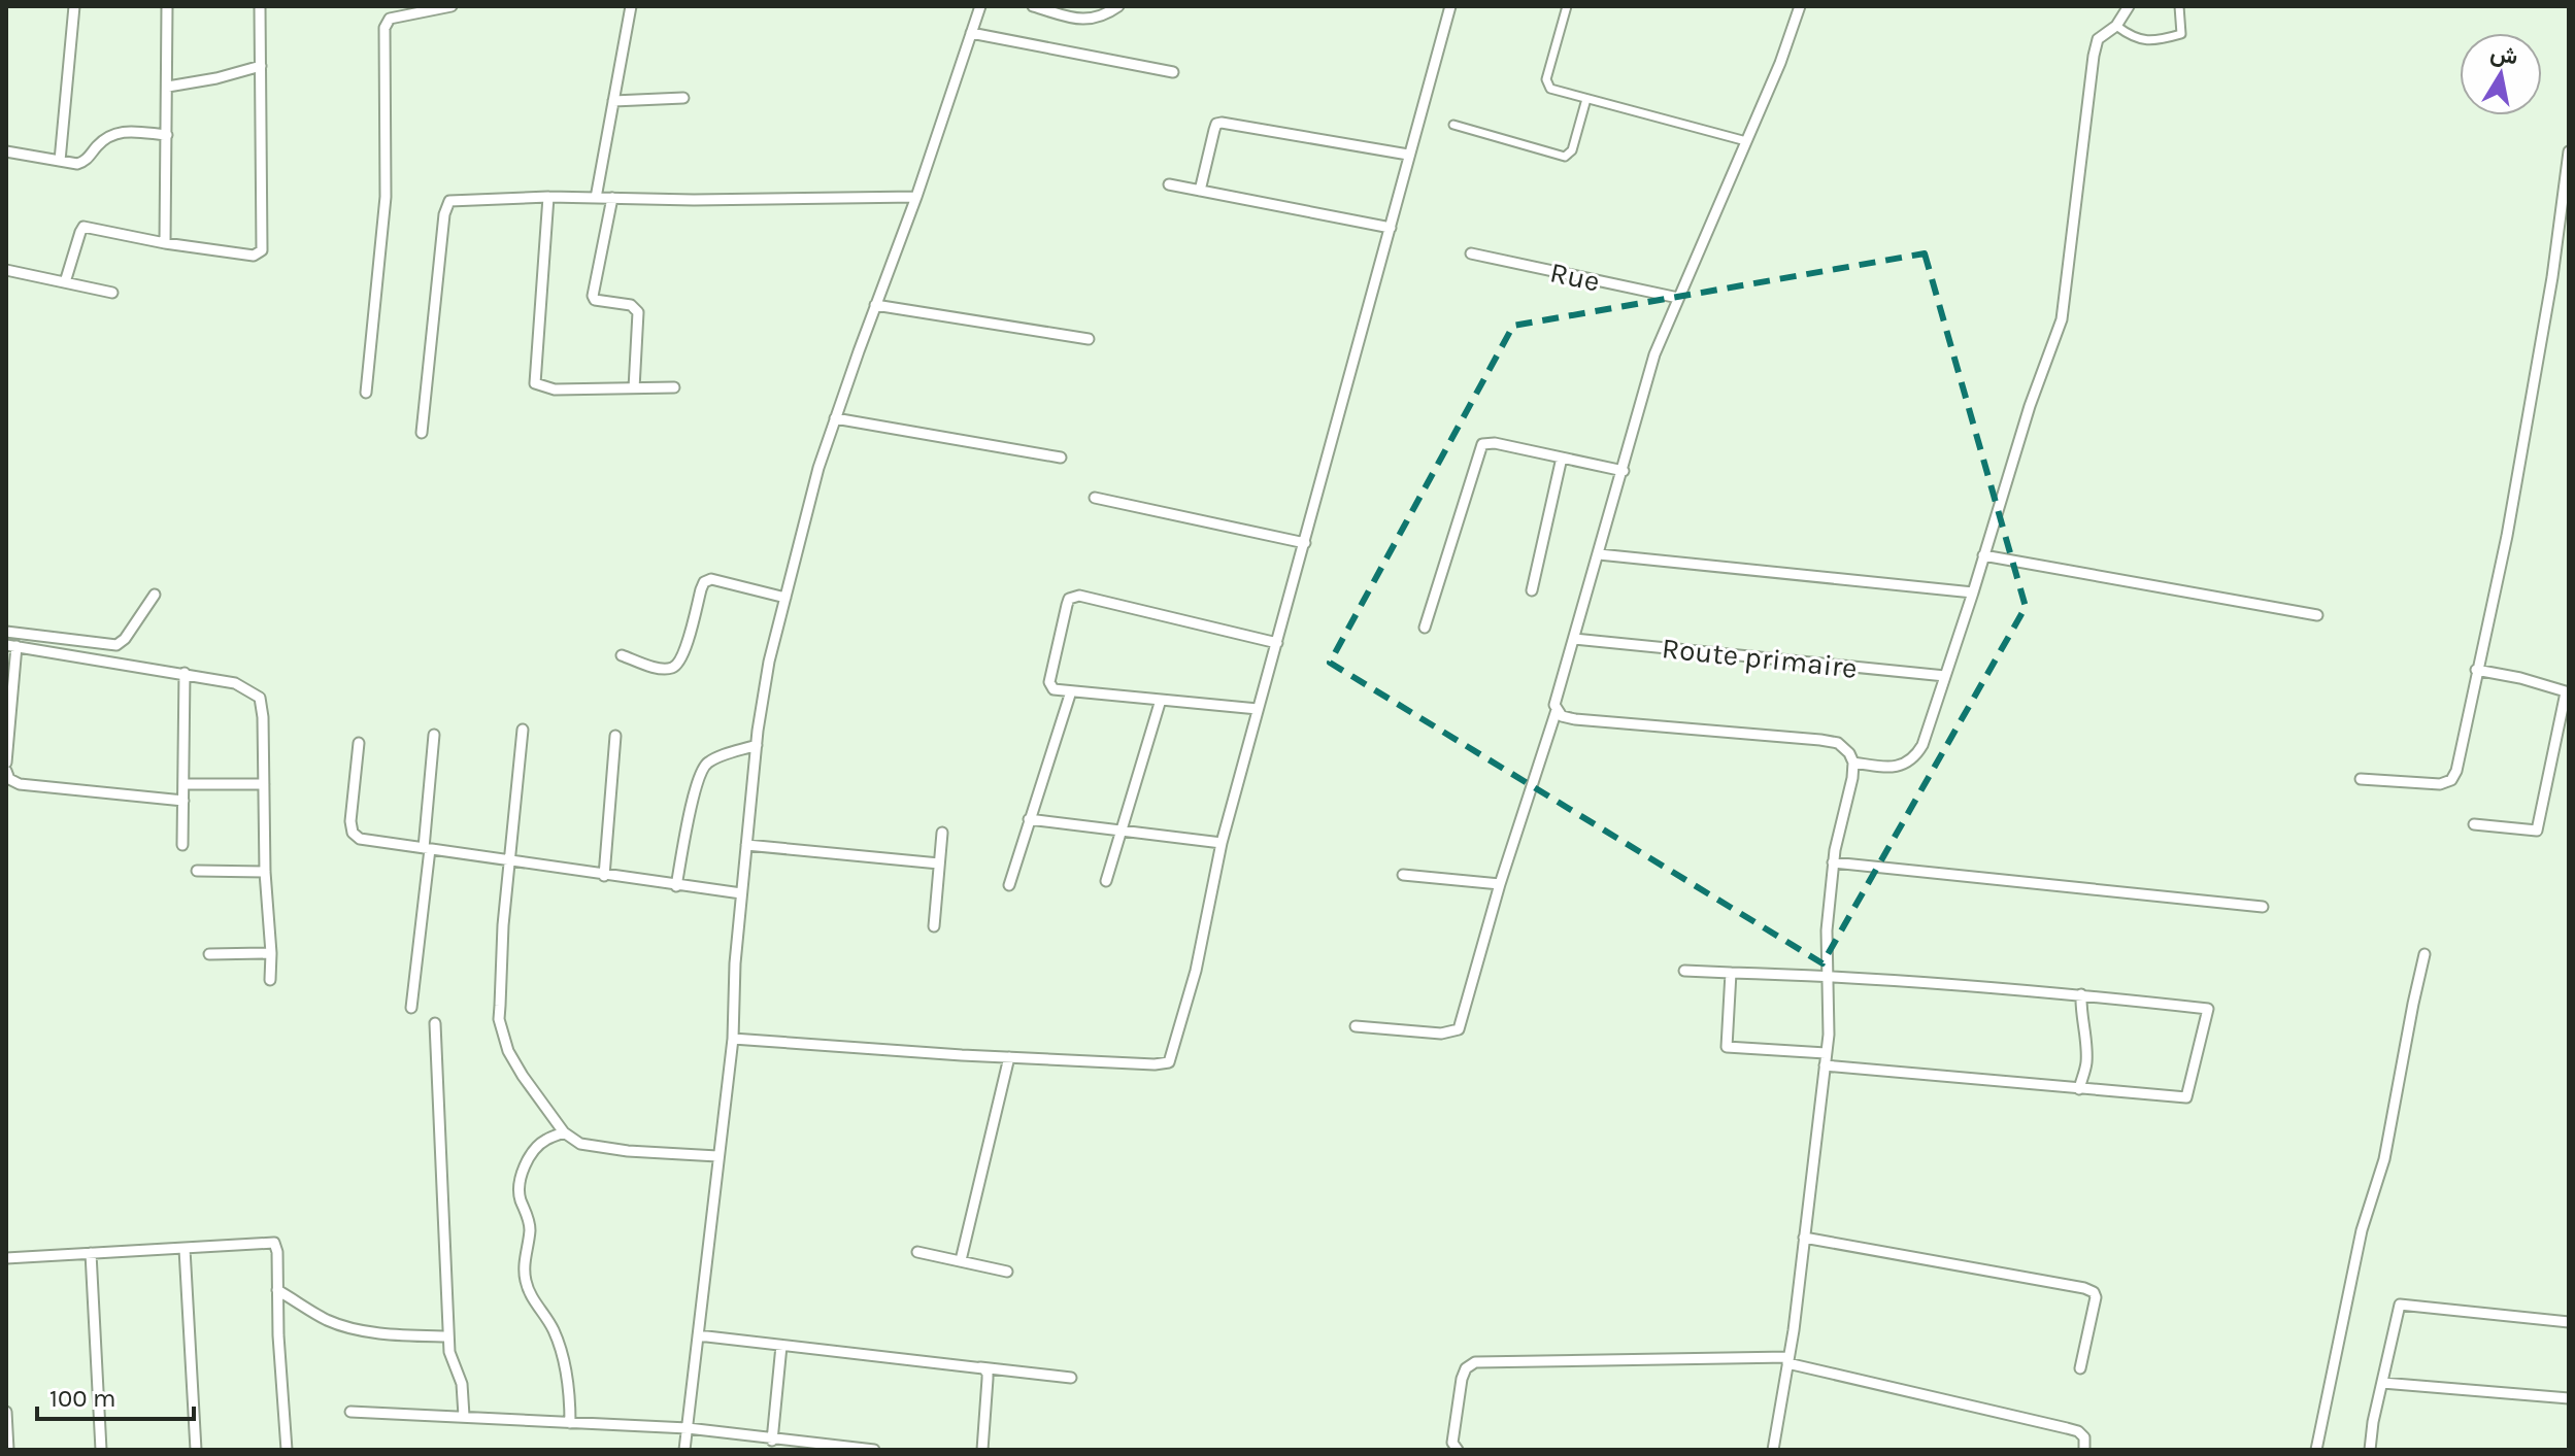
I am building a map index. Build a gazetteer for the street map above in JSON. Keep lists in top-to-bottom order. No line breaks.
{"streets":{"street":["Rue","Route primaire"]},"scale_bar":"100 m","north":"top"}
